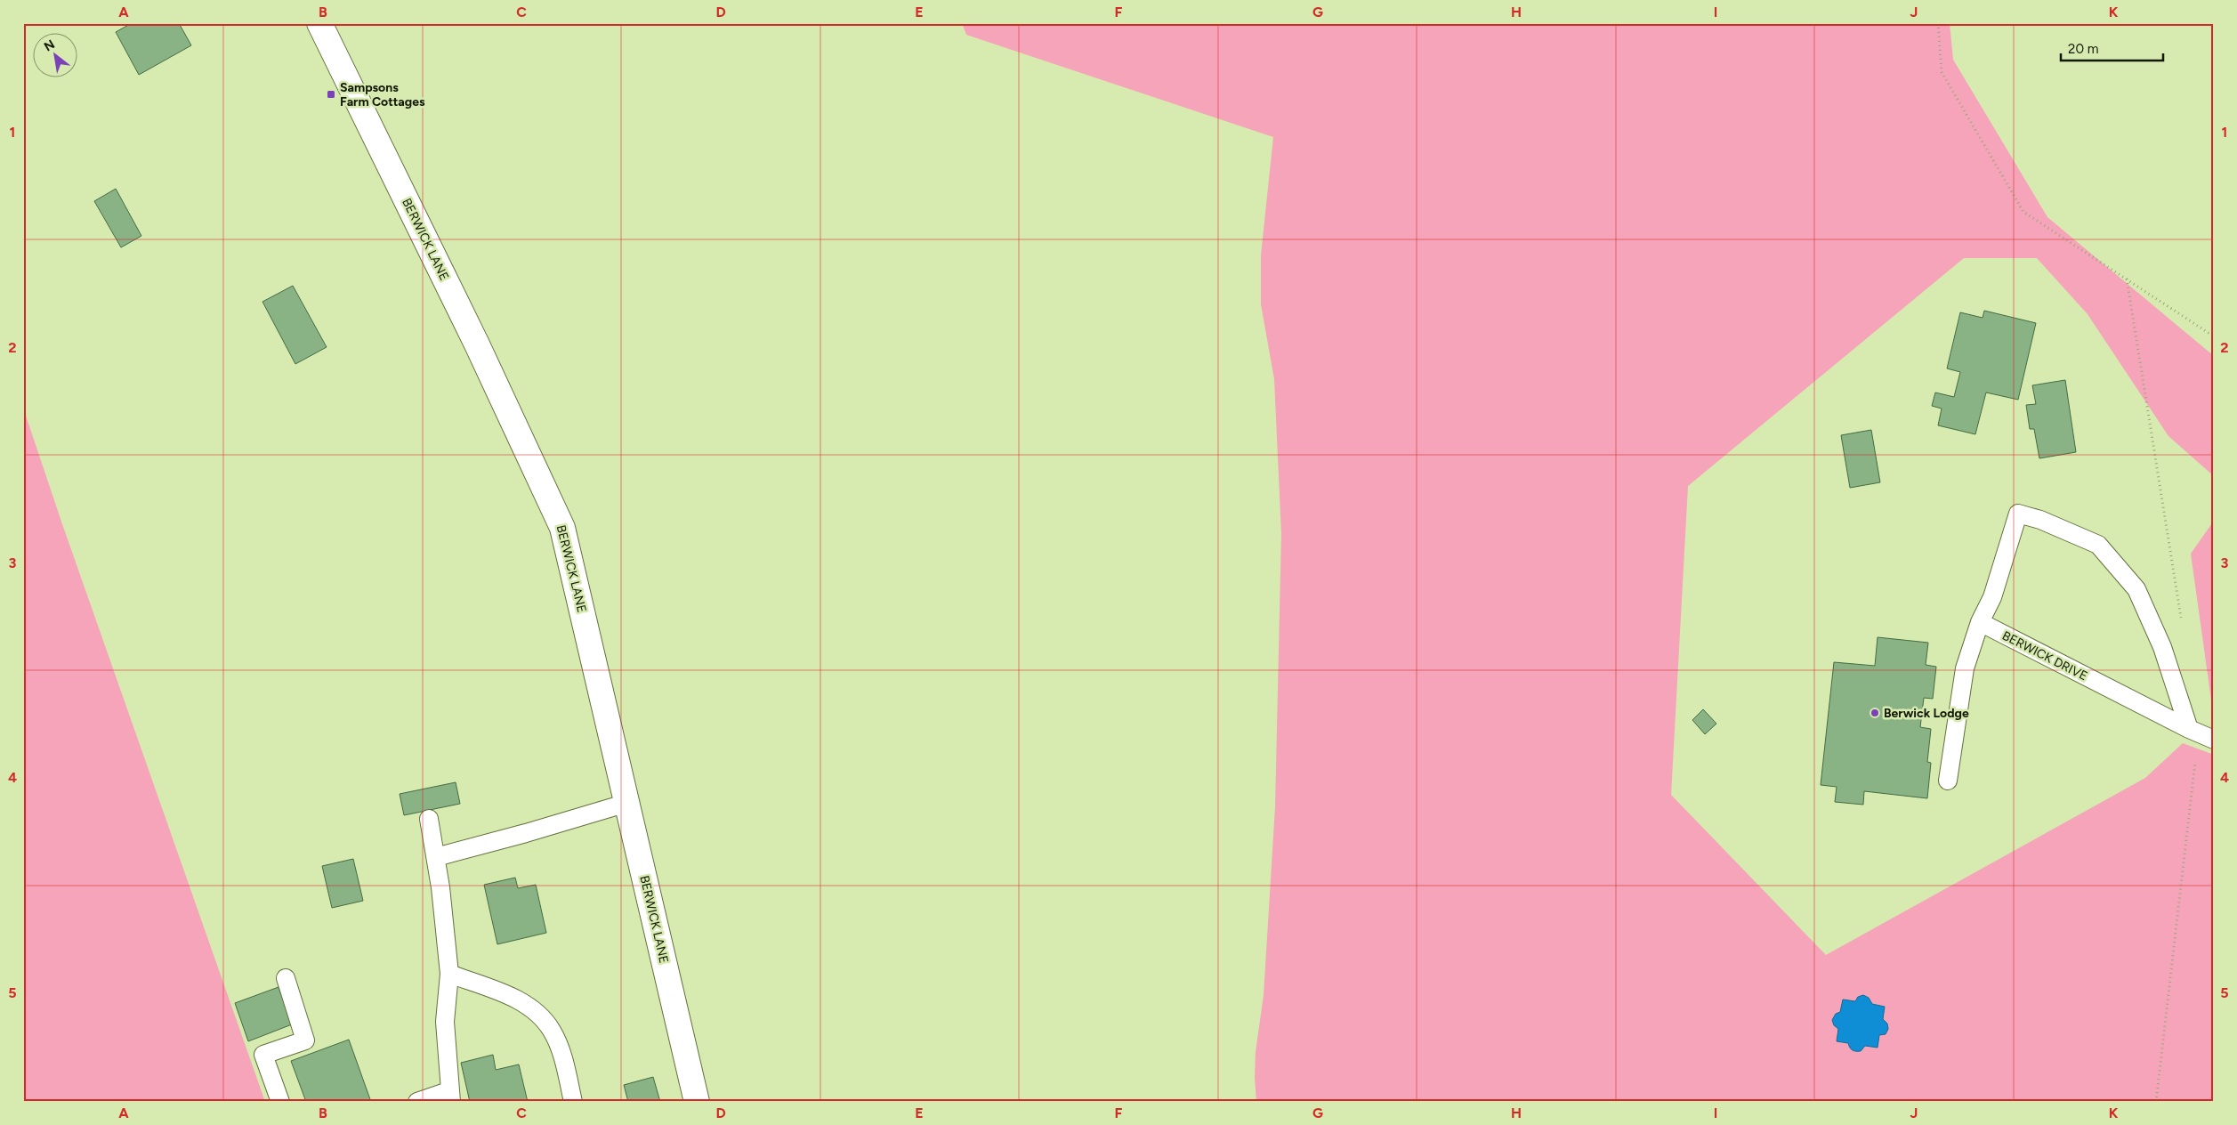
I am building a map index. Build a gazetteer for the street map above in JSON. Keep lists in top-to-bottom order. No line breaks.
{"streets":{"street":["BERWICK LANE"],"lane":["BERWICK DRIVE"]},"places":{"transit":["Sampsons Farm Cottages"],"other":["Berwick Lodge"]},"scale_bar":"20 m","north":"top left","grid":{"columns":["A","B","C","D","E","F","G","H","I","J","K"],"rows":["1","2","3","4","5"]}}
